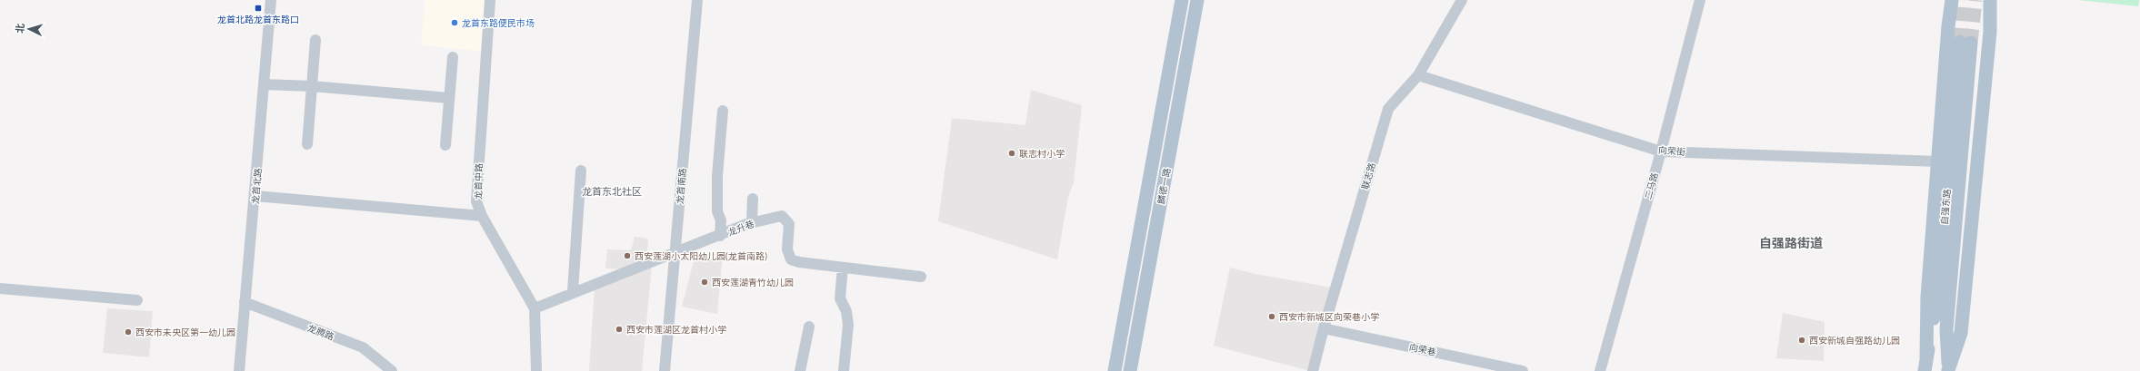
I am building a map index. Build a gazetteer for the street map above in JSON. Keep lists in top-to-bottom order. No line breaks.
{"streets":{"main road":["麟德一路","自强东路"],"street":["向荣街","联志路","龙首中路","龙首北路","龙首南路","二马路","龙升巷","龙腾路","向荣巷"]},"crossings":[["向荣街","联志路"],["向荣街","二马路"],["联志路","向荣巷"],["龙首中路","龙升巷"],["龙首北路","龙腾路"],["龙首南路","龙升巷"]],"districts":["龙首东北社区","自强路街道"],"places":{"transit":["龙首北路龙首东路口"],"other":["龙首东路便民市场","联志村小学","西安莲湖小太阳幼儿园(龙首南路)","西安莲湖青竹幼儿园","西安市新城区向荣巷小学","西安市莲湖区龙首村小学","西安市未央区第一幼儿园","西安新城自强路幼儿园"]},"north":"left"}
